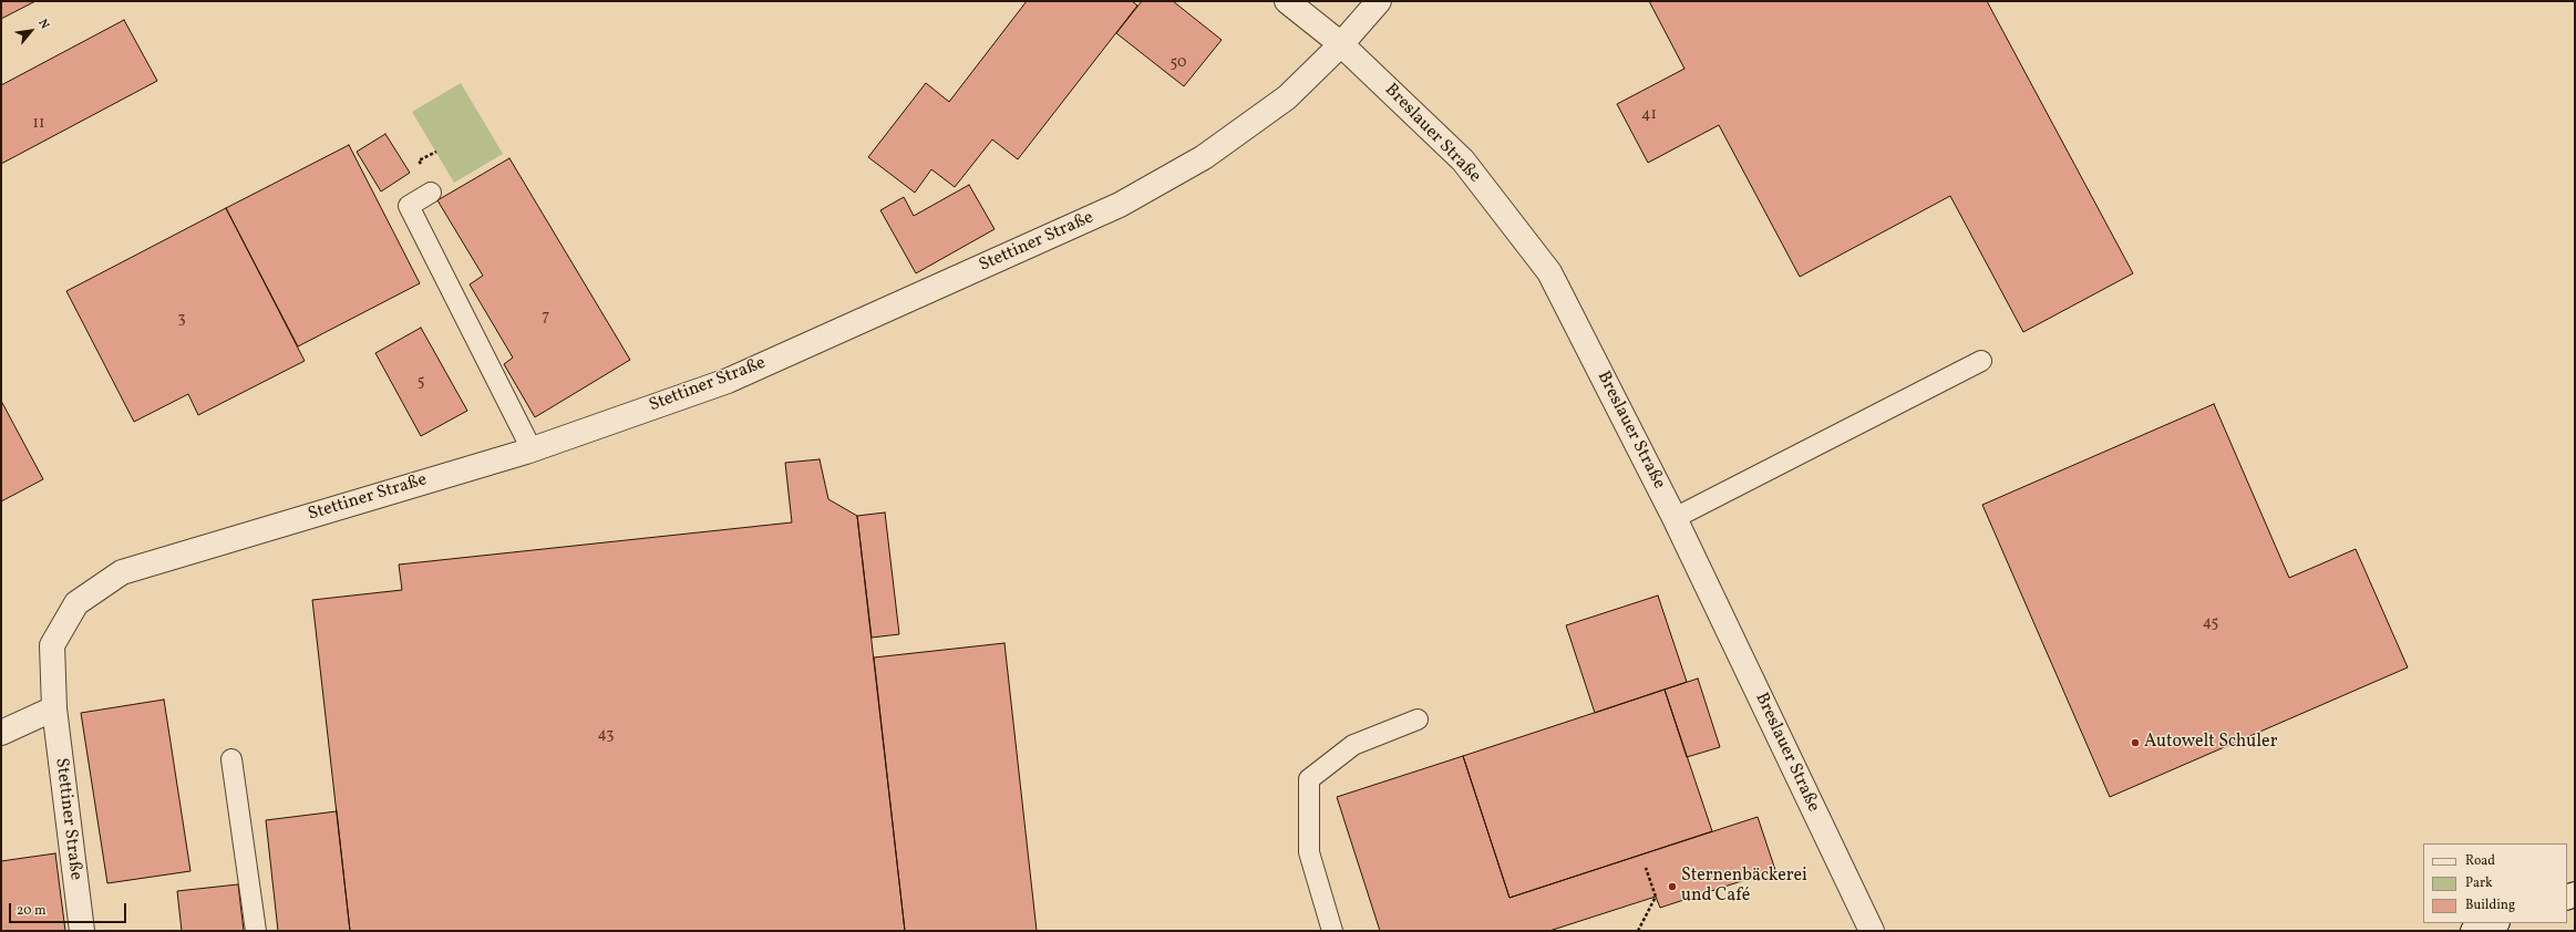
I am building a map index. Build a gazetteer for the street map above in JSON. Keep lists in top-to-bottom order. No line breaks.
{"streets":{"street":["Breslauer Straße","Stettiner Straße"]},"crossings":[["Breslauer Straße","Stettiner Straße"]],"places":["Autowelt Schuler","Sternenbäckerei und Café"],"house_numbers":["50","41","11","7","3","5","45","43"],"legend":["Road","Park","Building"],"scale_bar":"20 m","north":"top right"}
